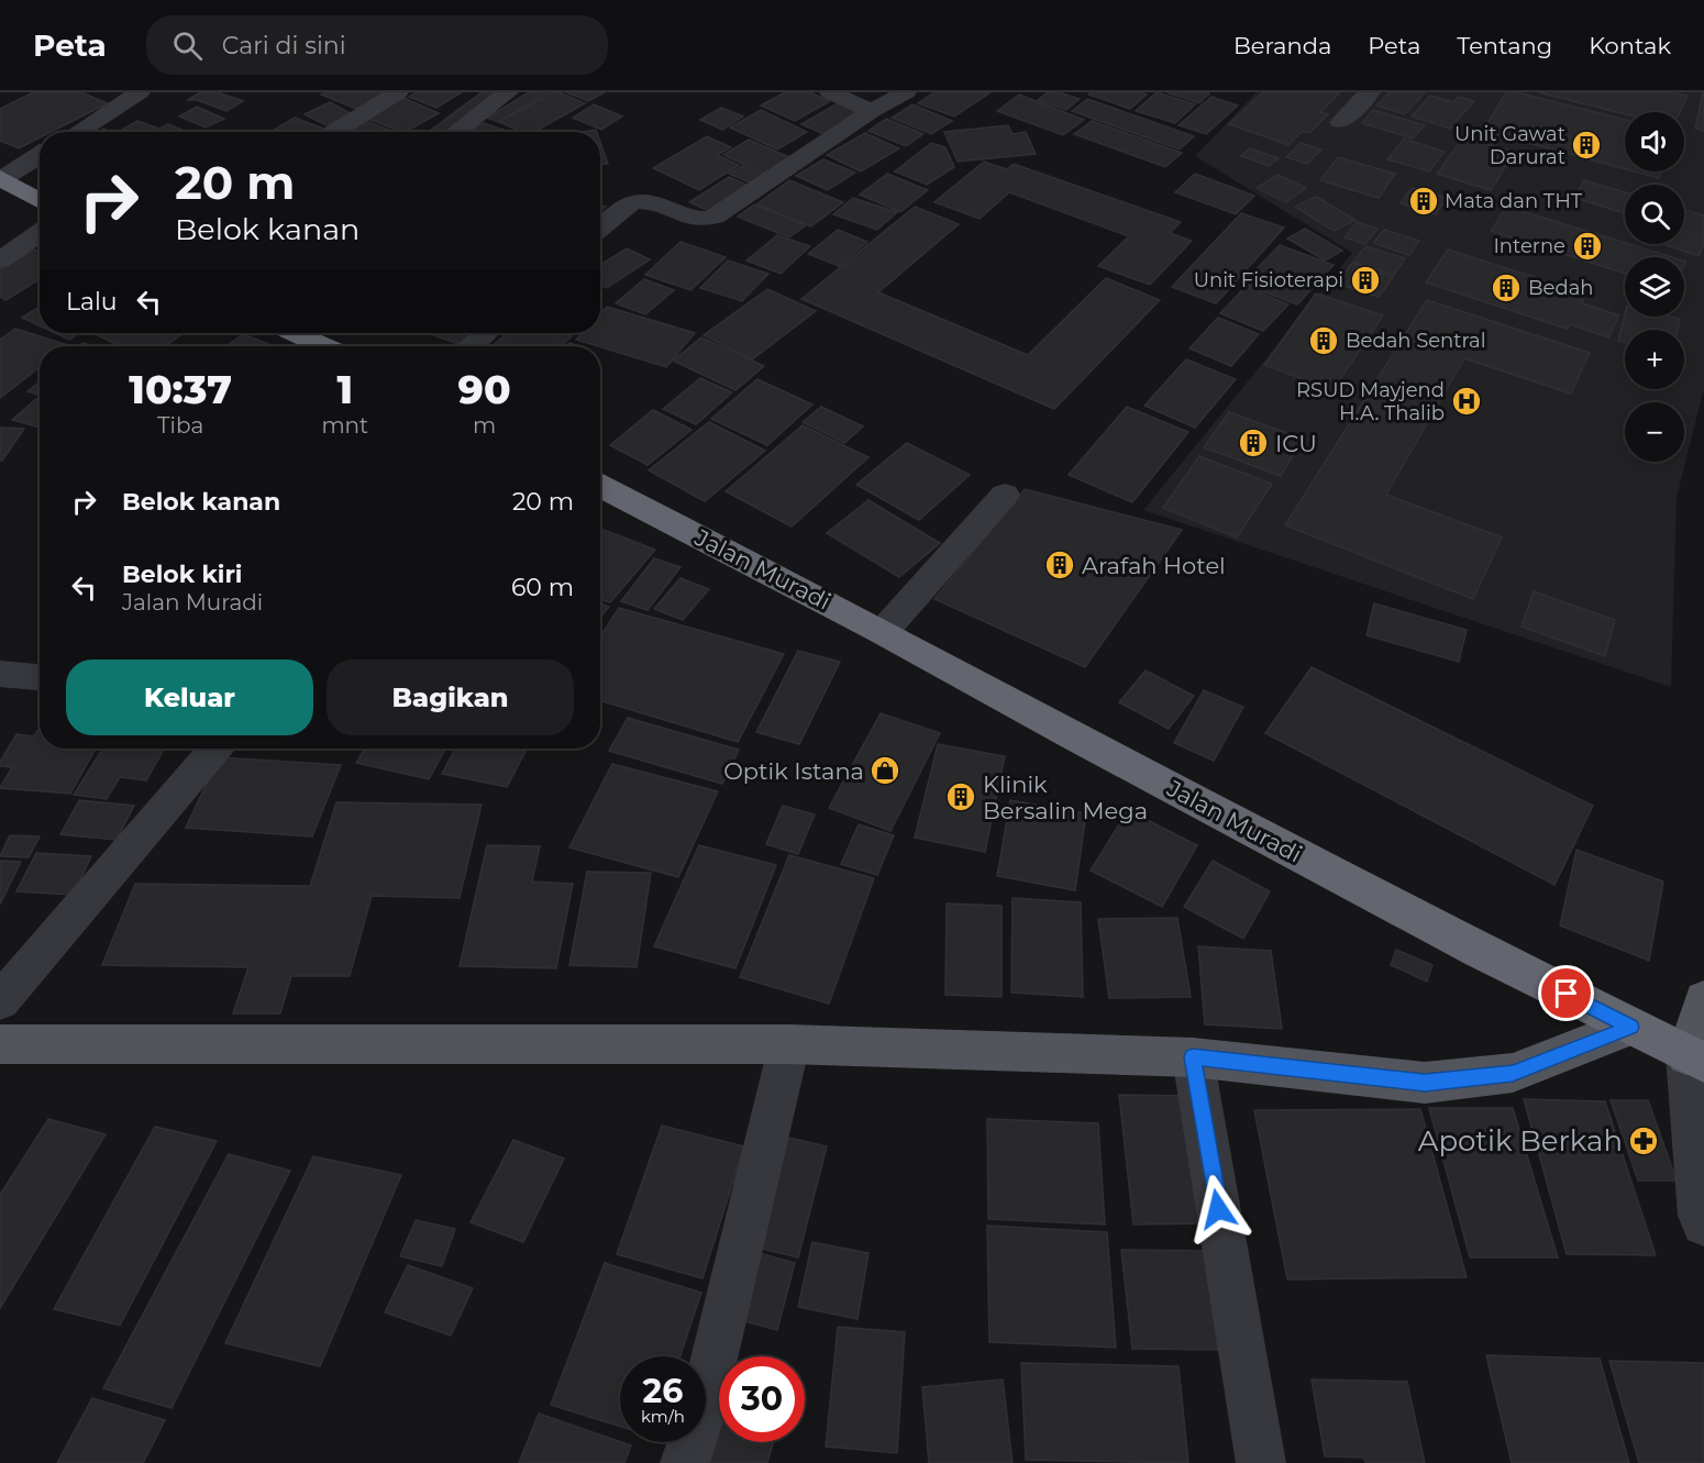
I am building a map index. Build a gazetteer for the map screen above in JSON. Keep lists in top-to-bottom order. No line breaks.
{"streets":{"highway":["Jalan Muradi"]},"places":{"building":["Unit Gawat Darurat","Mata dan THT","Interne","Unit Fisioterapi","Bedah","Bedah Sentral","ICU","Arafah Hotel","Klinik Bersalin Mega"],"hospital":["RSUD Mayjend H.A. Thalib"],"shop":["Optik Istana"],"pharmacy":["Apotik Berkah"]},"page":{"header":"Peta","search":"Cari di sini","nav":["Beranda","Peta","Tentang","Kontak"],"map_buttons":["+","−"],"turn":["20 m","Belok kanan"],"then":"Lalu","eta":["10:37","Tiba","1","mnt","90","m"],"list":[{"name":"Belok kanan","value":"20 m"},{"name":"Belok kiri","note":"Jalan Muradi","value":"60 m"}],"buttons":["Keluar","Bagikan"],"speed":"26 km/h","limit":"30"}}
